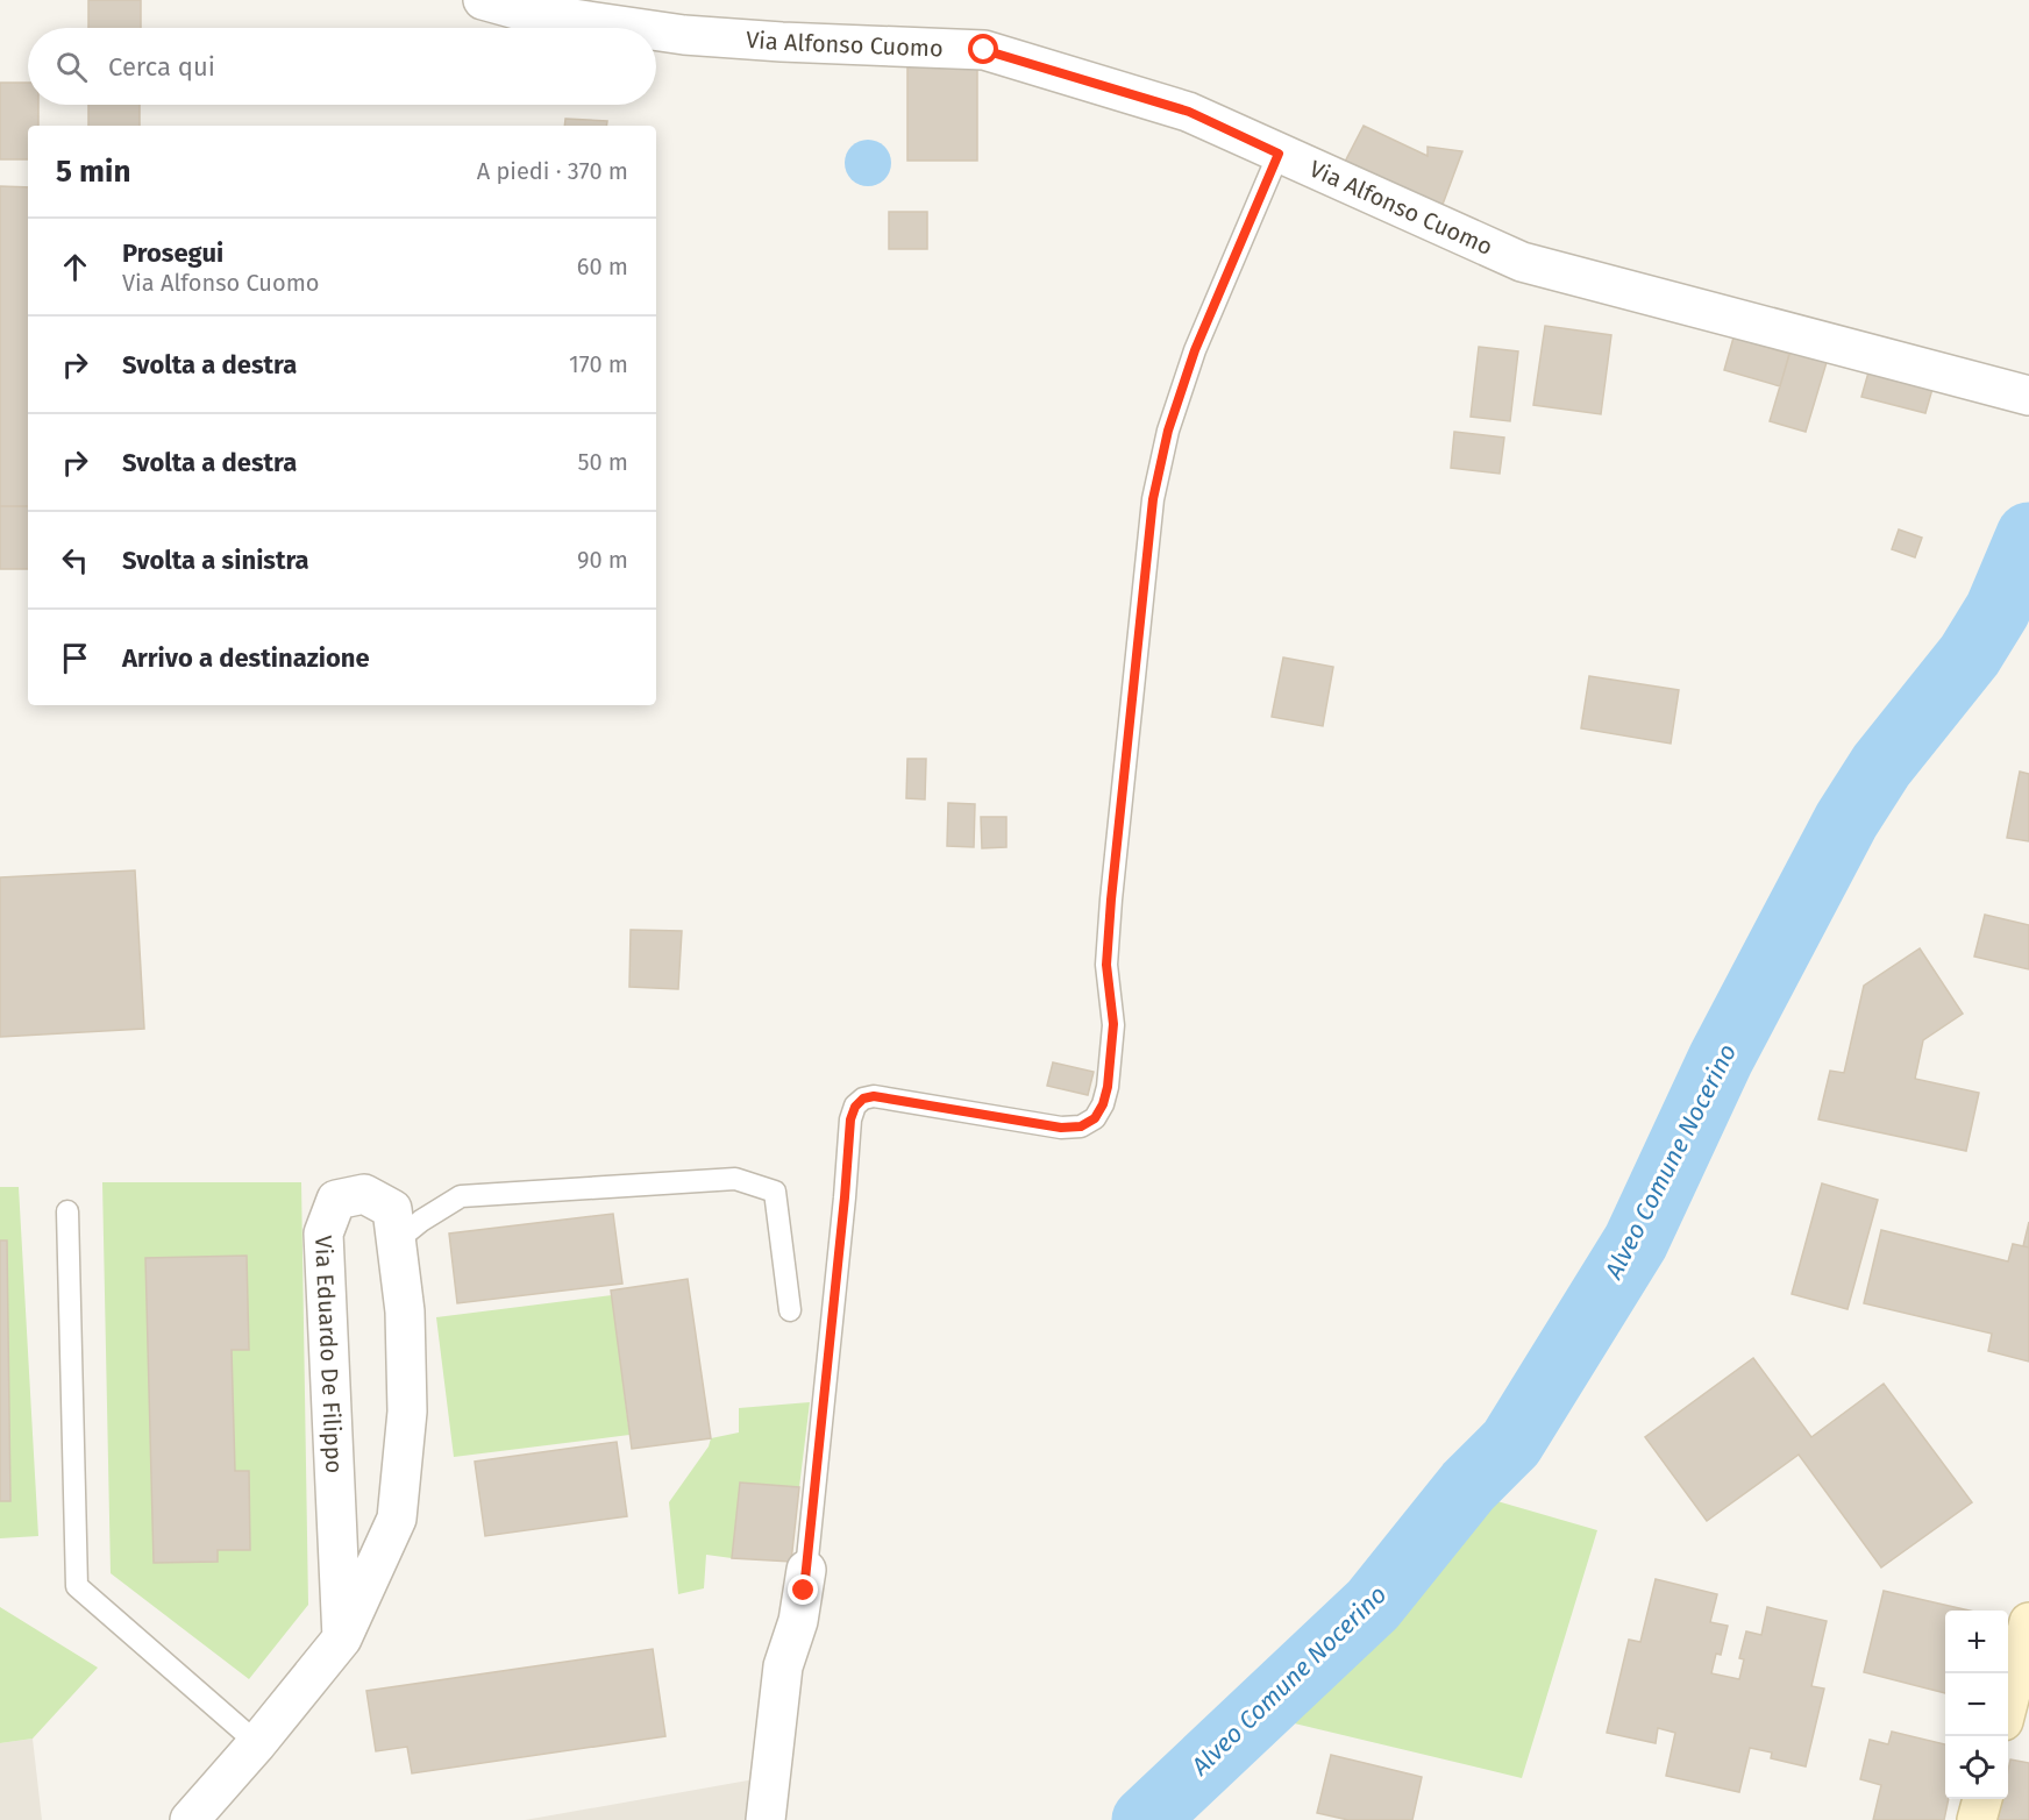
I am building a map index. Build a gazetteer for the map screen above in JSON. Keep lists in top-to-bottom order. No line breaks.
{"streets":{"street":["Via Alfonso Cuomo","Via Eduardo De Filippo"]},"water":["Alveo Comune Nocerino"],"page":{"search":"Cerca qui","heading":["5 min","A piedi · 370 m"],"list":[["Prosegui","Via Alfonso Cuomo","60 m"],["Svolta a destra","170 m"],["Svolta a destra","50 m"],["Svolta a sinistra","90 m"],"Arrivo a destinazione"],"map_buttons":["+","−"]}}
